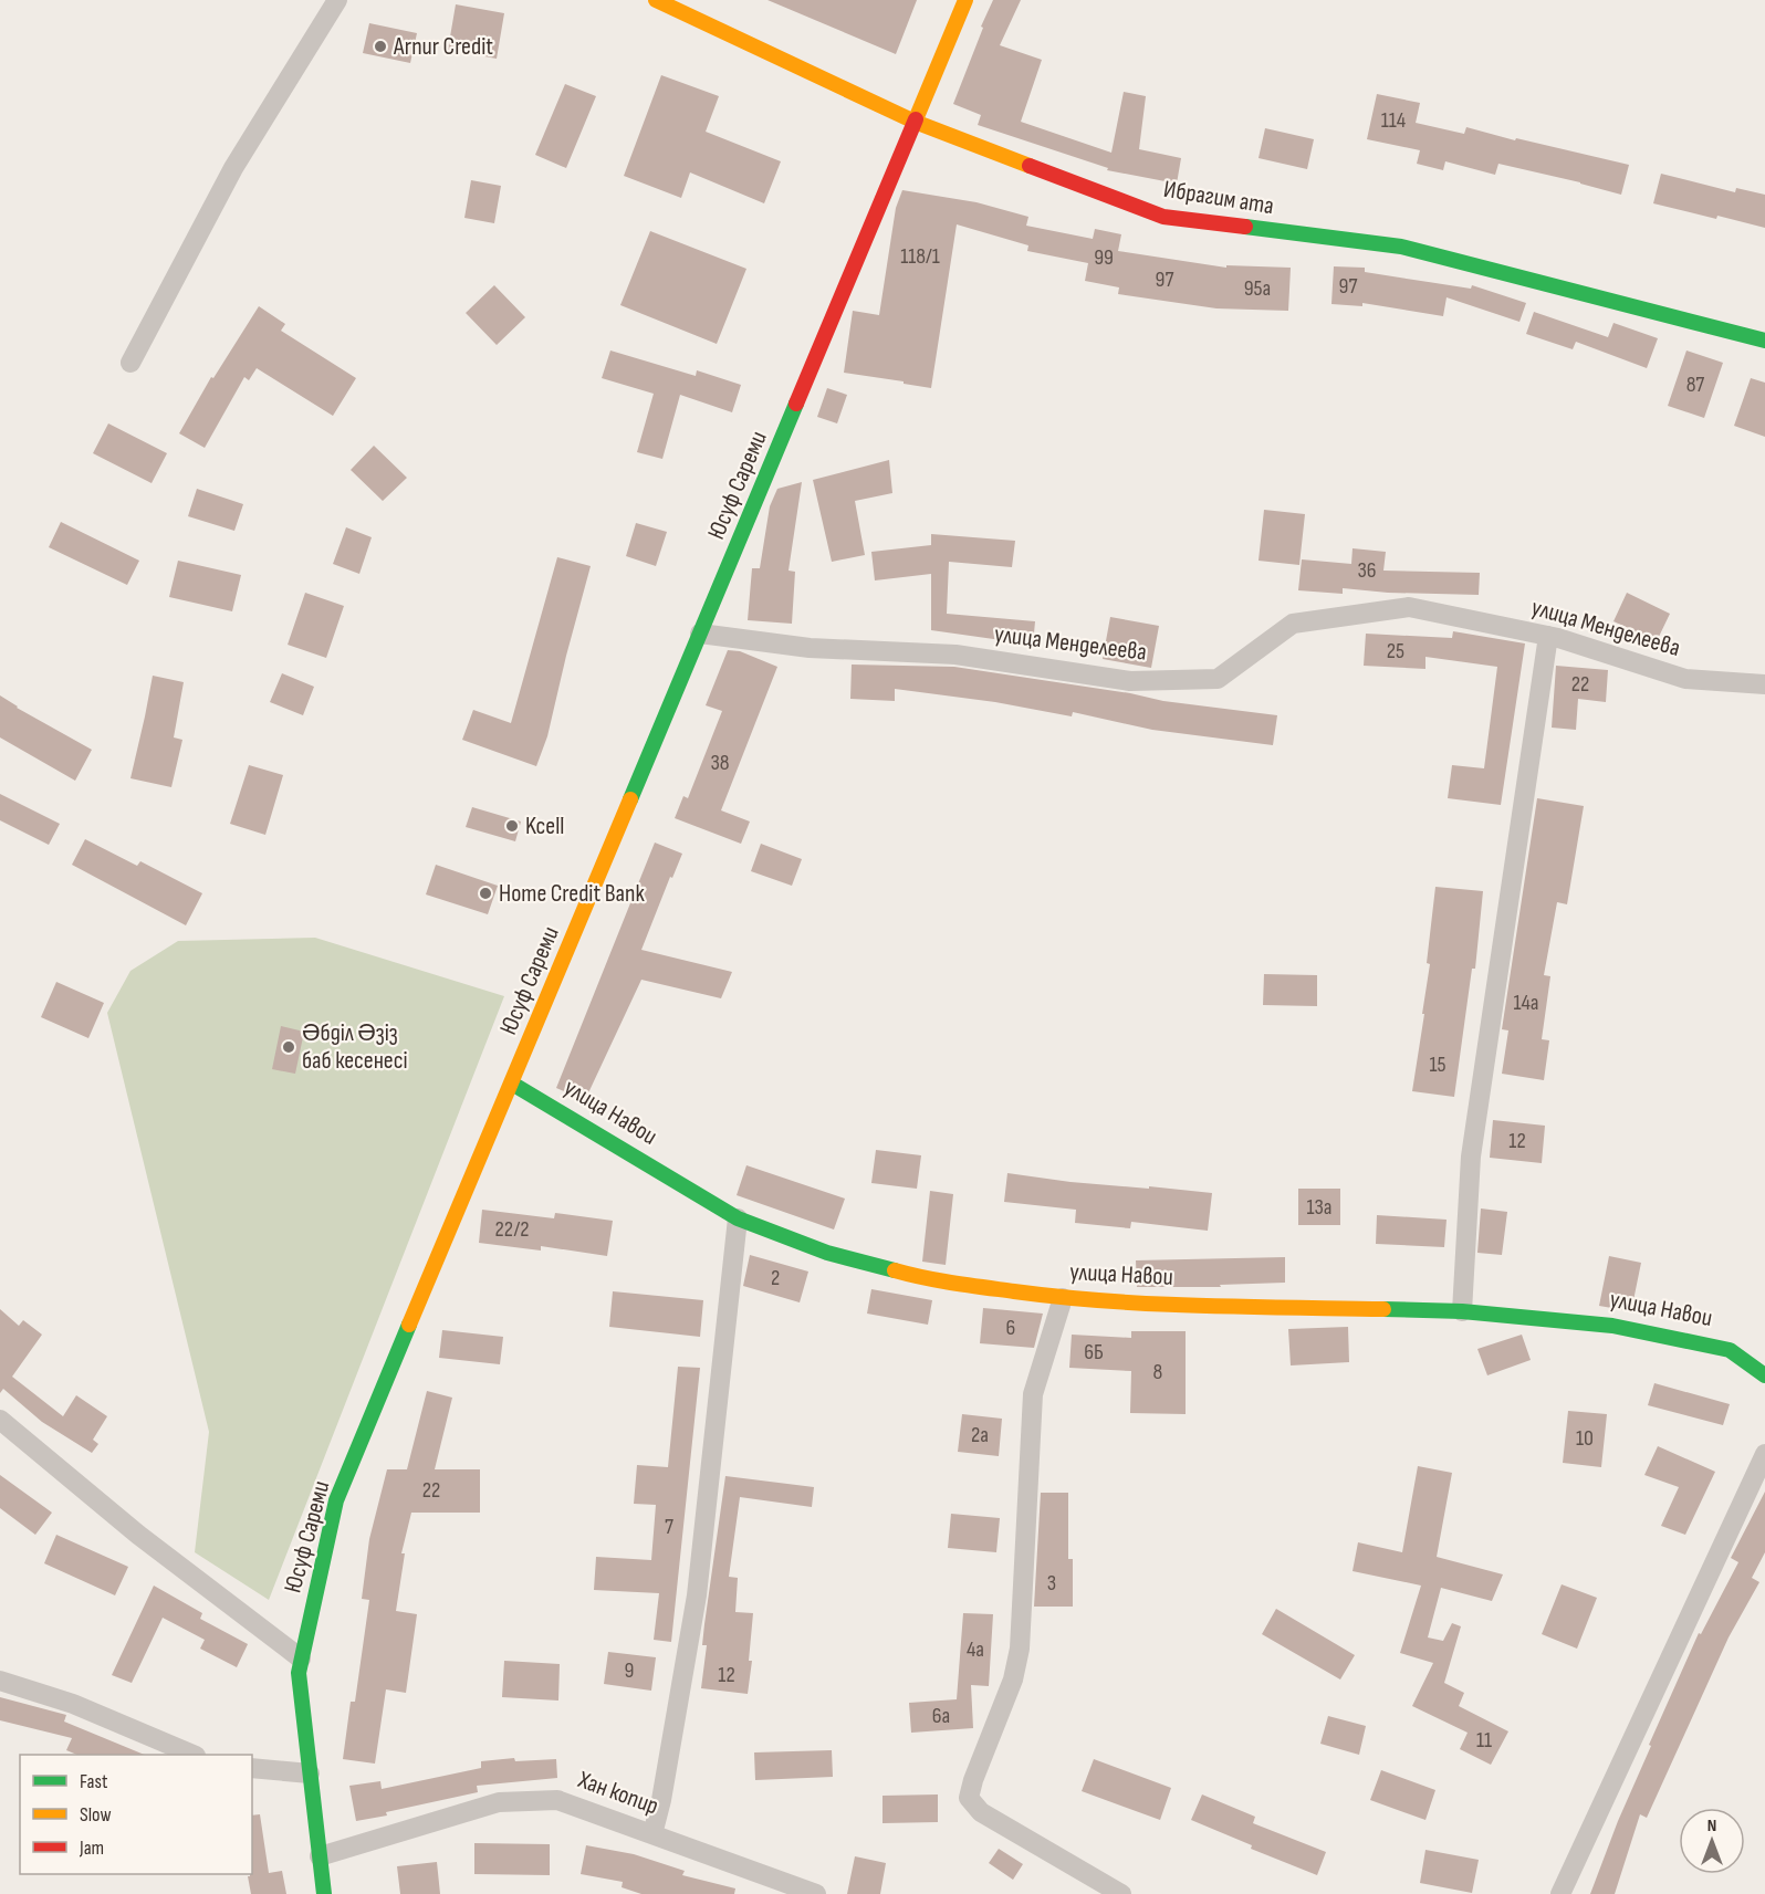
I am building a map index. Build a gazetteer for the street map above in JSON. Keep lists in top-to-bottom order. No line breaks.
{"streets":{"street":["Ибрагим ата","Юсуф Сареми","улица Менделеева","улица Навои","Хан копир"]},"crossings":[["Ибрагим ата","Юсуф Сареми"],["Юсуф Сареми","улица Менделеева"],["Юсуф Сареми","улица Навои"],["Юсуф Сареми","Хан копир"]],"places":["Arnur Credit","Kcell","Home Credit Bank","Әбділ Әзіз баб кесенесі"],"house_numbers":["114","118/1","99","97","97","95а","87","36","25","22","38","14а","15","12","13а","22/2","2","6","6Б","8","2а","10","22","7","3","4а","9","12","6а","11"],"legend":["Fast","Slow","Jam"],"north":"top"}
